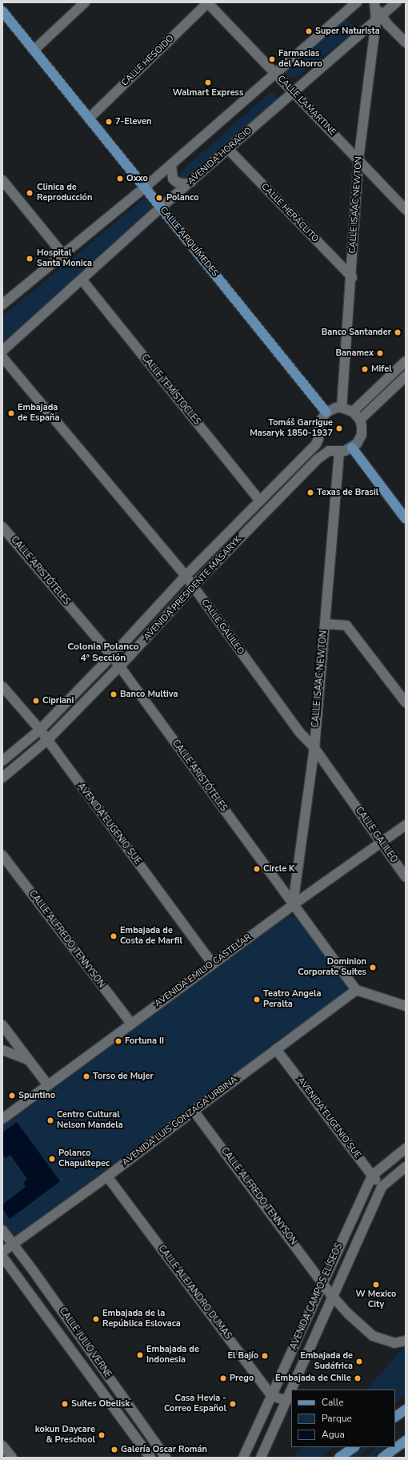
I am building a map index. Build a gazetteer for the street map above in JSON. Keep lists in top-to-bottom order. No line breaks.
{"streets":{"main road":["CALLE ARQUÍMEDES"],"street":["CALLE HESOIDO","CALLE LAMARTINE","AVENIDA HORACIO","CALLE ISAAC NEWTON","CALLE HERÁCLITO","CALLE TEMÍSTOCLES","CALLE ARISTÓTELES","AVENIDA PRESIDENTE MASARYK","CALLE GALILEO","AVENIDA EUGENIO SUE","CALLE ALFREDO TENNYSON","AVENIDA EMILIO CASTELAR","AVENIDA LUIS GONZAGA URBINA","CALLE ALEJANDRO DUMAS","AVENIDA CAMPOS ELÍSEOS","CALLE JULIO VERNE"]},"crossings":[["CALLE HESOIDO","CALLE LAMARTINE"],["CALLE HESOIDO","CALLE ARQUÍMEDES"],["CALLE LAMARTINE","AVENIDA HORACIO"],["CALLE LAMARTINE","CALLE ISAAC NEWTON"],["AVENIDA HORACIO","CALLE ISAAC NEWTON"],["AVENIDA HORACIO","CALLE HERÁCLITO"],["AVENIDA HORACIO","CALLE ARQUÍMEDES"],["AVENIDA HORACIO","CALLE TEMÍSTOCLES"],["CALLE ISAAC NEWTON","CALLE HERÁCLITO"],["CALLE ISAAC NEWTON","CALLE ARISTÓTELES"],["CALLE ISAAC NEWTON","AVENIDA PRESIDENTE MASARYK"],["CALLE ISAAC NEWTON","CALLE GALILEO"],["CALLE ISAAC NEWTON","AVENIDA EMILIO CASTELAR"],["CALLE ARQUÍMEDES","AVENIDA PRESIDENTE MASARYK"],["CALLE TEMÍSTOCLES","AVENIDA PRESIDENTE MASARYK"],["CALLE ARISTÓTELES","AVENIDA PRESIDENTE MASARYK"],["CALLE ARISTÓTELES","AVENIDA EMILIO CASTELAR"],["CALLE ARISTÓTELES","AVENIDA LUIS GONZAGA URBINA"],["AVENIDA PRESIDENTE MASARYK","CALLE GALILEO"],["AVENIDA PRESIDENTE MASARYK","AVENIDA EUGENIO SUE"],["CALLE GALILEO","AVENIDA EMILIO CASTELAR"],["AVENIDA EUGENIO SUE","AVENIDA EMILIO CASTELAR"],["AVENIDA EUGENIO SUE","AVENIDA LUIS GONZAGA URBINA"],["AVENIDA EUGENIO SUE","AVENIDA CAMPOS ELÍSEOS"],["CALLE ALFREDO TENNYSON","AVENIDA EMILIO CASTELAR"],["CALLE ALFREDO TENNYSON","AVENIDA LUIS GONZAGA URBINA"],["CALLE ALFREDO TENNYSON","AVENIDA CAMPOS ELÍSEOS"],["AVENIDA LUIS GONZAGA URBINA","CALLE ALEJANDRO DUMAS"],["AVENIDA LUIS GONZAGA URBINA","CALLE JULIO VERNE"],["CALLE ALEJANDRO DUMAS","AVENIDA CAMPOS ELÍSEOS"]],"districts":["Colonia Polanco 4ª Sección"],"places":["Super Naturista","Farmacias del Ahorro","Walmart Express","7-Eleven","Oxxo","Clinica de Reproducción","Polanco","Hospital Santa Monica","Banco Santander","Banamex","Mifel","Embajada de España","Tomáš Garrigue Masaryk 1850-1937","Texas de Brasil","Banco Multiva","Cipriani","Circle K","Embajada de Costa de Marfil","Dominion Corporate Suites","Teatro Angela Peralta","Fortuna II","Torso de Mujer","Spuntino","Centro Cultural Nelson Mandela","Polanco Chapultepec","W Mexico City","Embajada de la República Eslovaca","Embajada de Indonesia","El Bajío","Embajada de Sudáfrica","Prego","Embajada de Chile","Suites Obelisk","Casa Hevia - Correo Español","kokun Daycare & Preschool","Galería Oscar Román"],"legend":["Calle","Parque","Agua"]}
